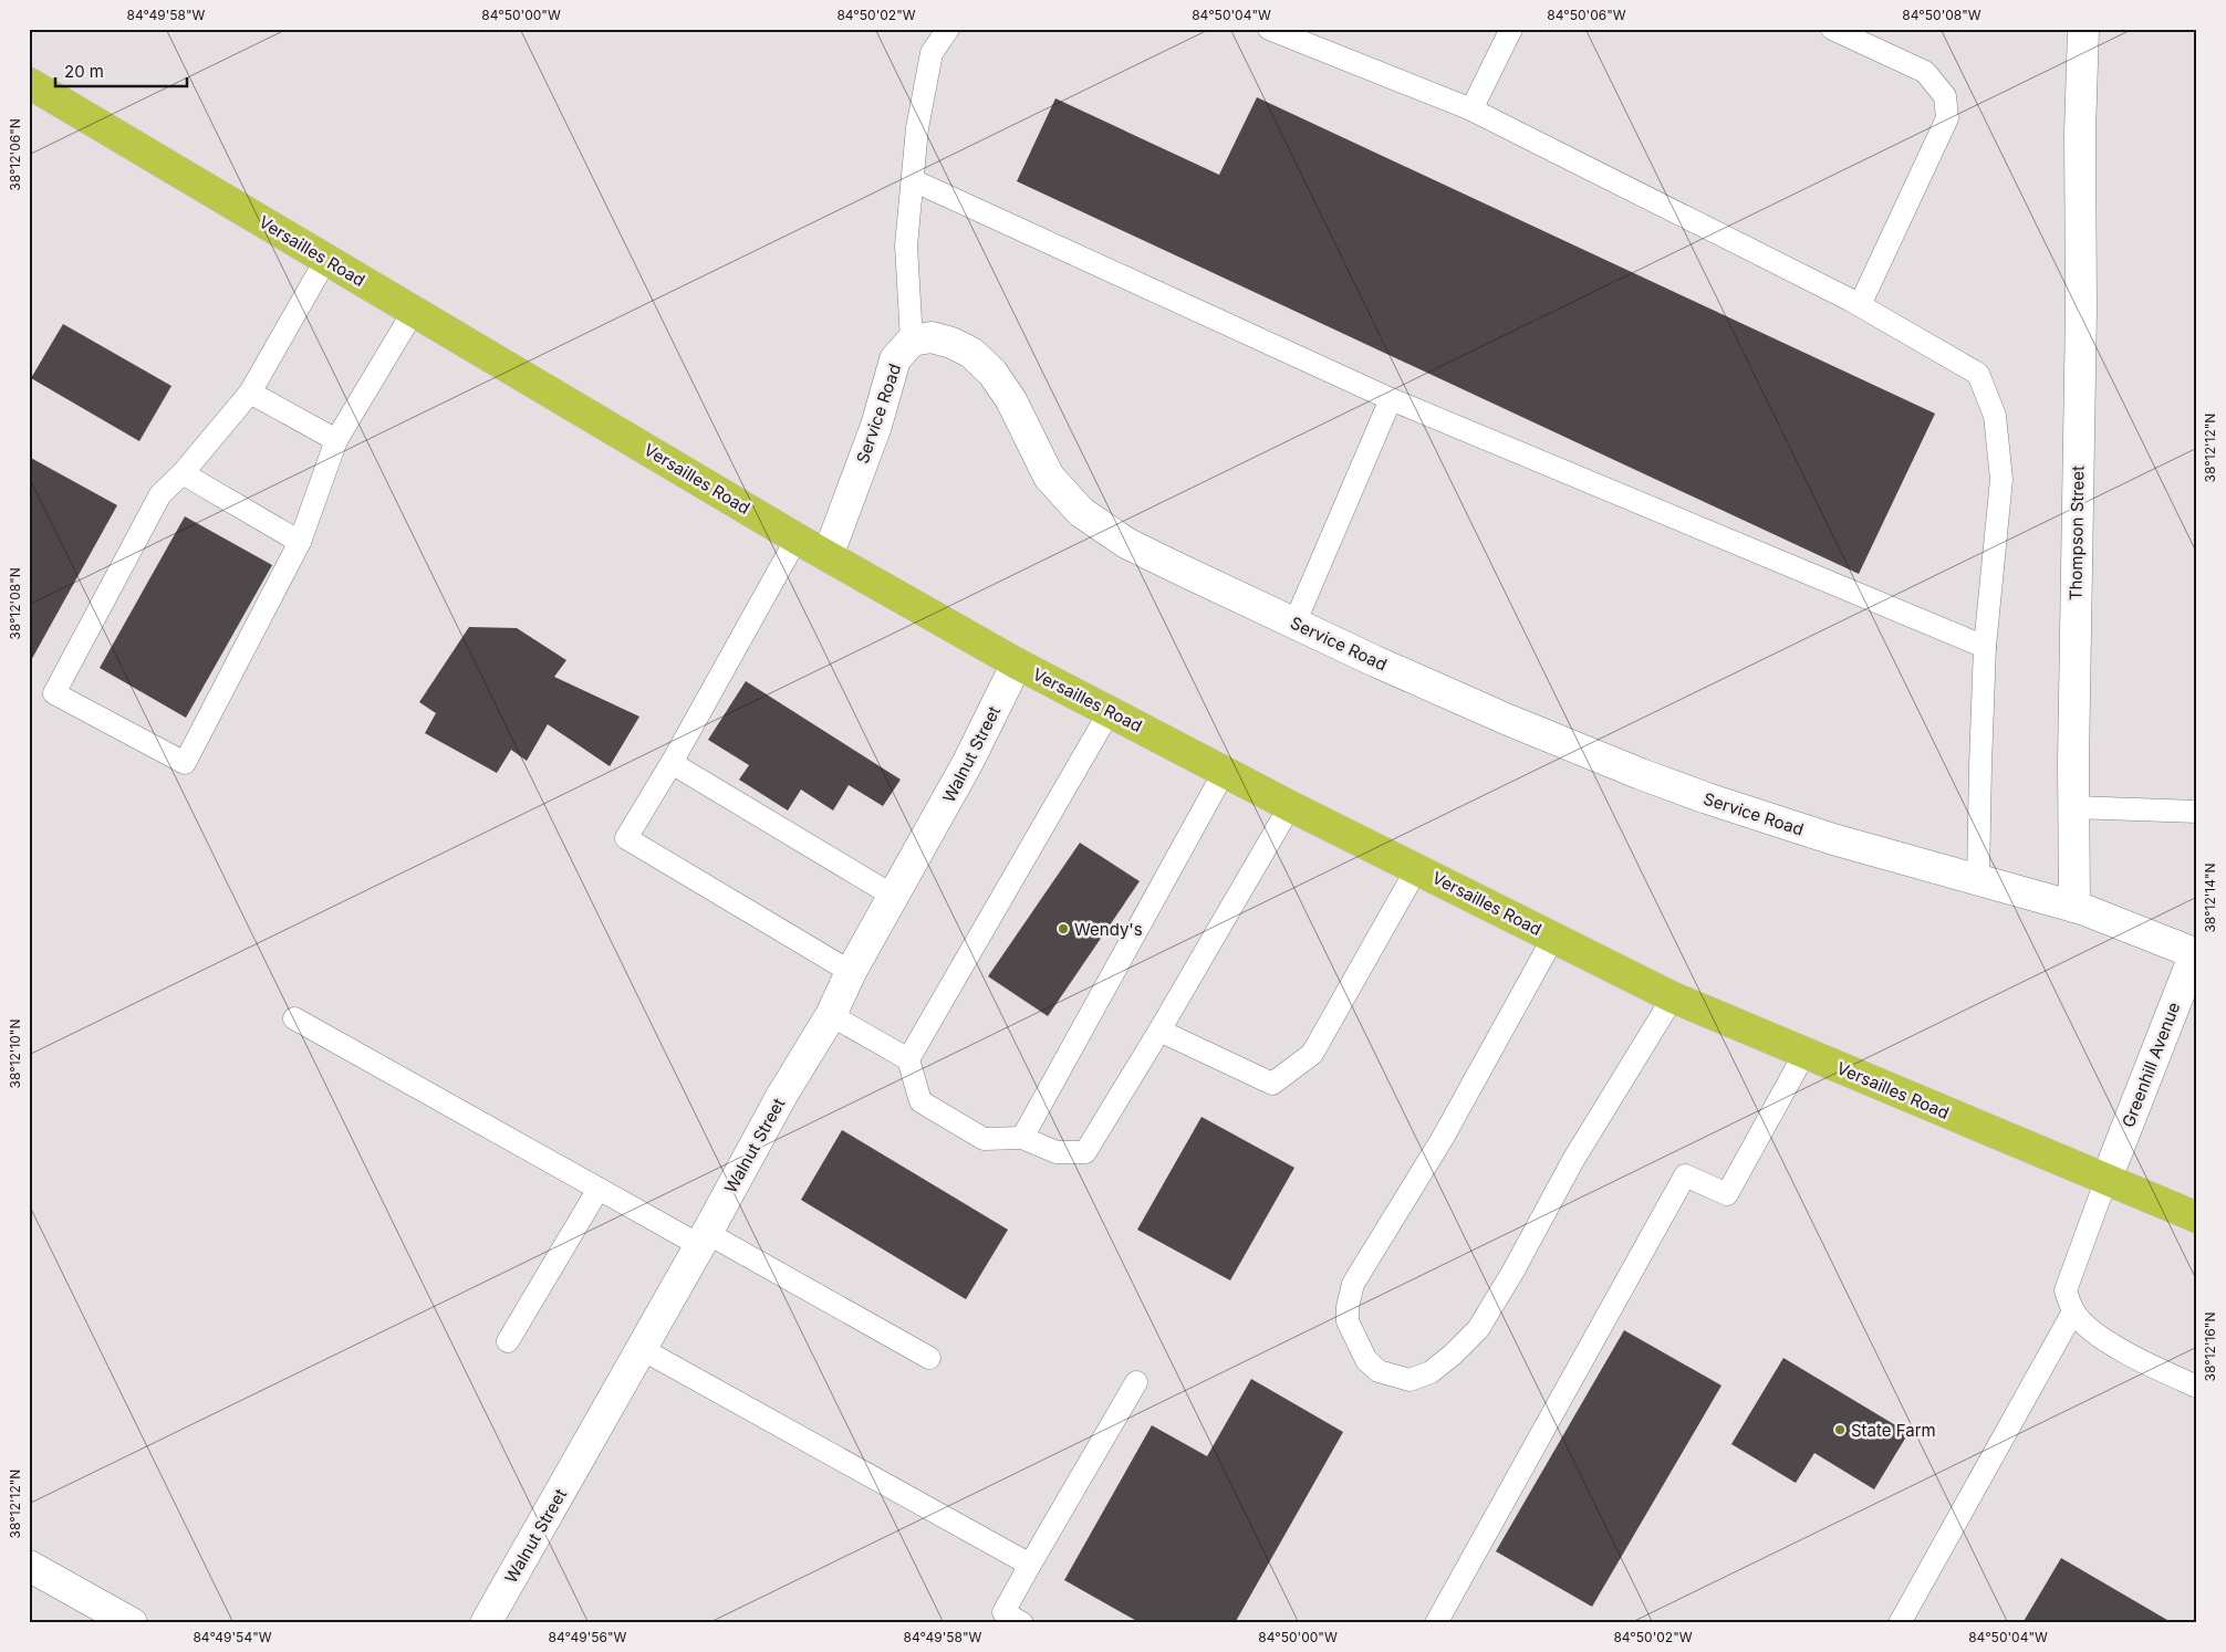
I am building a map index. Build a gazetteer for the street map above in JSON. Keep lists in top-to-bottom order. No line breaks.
{"streets":{"highway":["Versailles Road"],"street":["Service Road","Thompson Street","Walnut Street","Greenhill Avenue"]},"crossings":[["Versailles Road","Service Road"],["Versailles Road","Walnut Street"],["Versailles Road","Greenhill Avenue"],["Service Road","Thompson Street"]],"places":["Wendy's","State Farm"],"scale_bar":"20 m","coordinates":["84°49'58\"W","84°50'00\"W","84°50'02\"W","84°50'04\"W","84°50'06\"W","84°50'08\"W","38°12'06\"N","38°12'12\"N","38°12'08\"N","38°12'14\"N","38°12'10\"N","38°12'16\"N","84°49'54\"W","84°49'56\"W"]}
